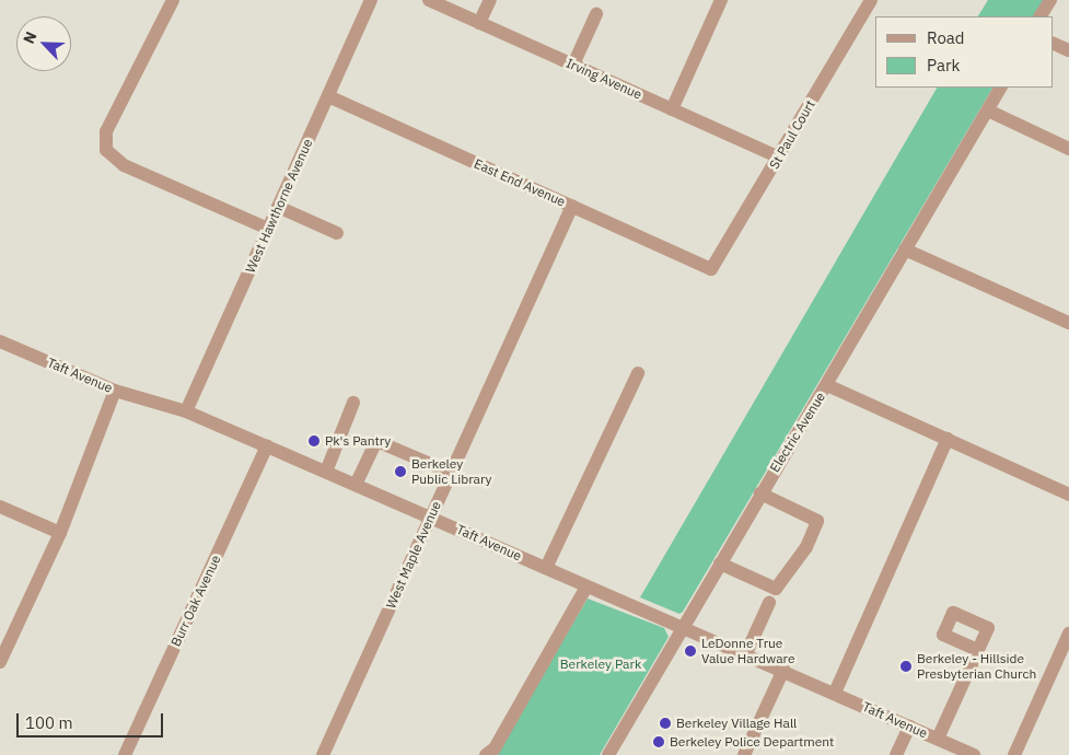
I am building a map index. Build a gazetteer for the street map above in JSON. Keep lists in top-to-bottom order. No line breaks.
{"streets":{"street":["Irving Avenue","St Paul Court","East End Avenue","West Hawthorne Avenue","Taft Avenue","Electric Avenue","West Maple Avenue","Burr Oak Avenue"]},"crossings":[["Irving Avenue","St Paul Court"],["St Paul Court","East End Avenue"],["East End Avenue","West Hawthorne Avenue"],["East End Avenue","West Maple Avenue"],["West Hawthorne Avenue","Taft Avenue"],["Taft Avenue","Electric Avenue"],["Taft Avenue","West Maple Avenue"],["Taft Avenue","Burr Oak Avenue"]],"parks":["Berkeley Park"],"places":["Pk's Pantry","Berkeley Public Library","LeDonne True Value Hardware","Berkeley - Hillside Presbyterian Church","Berkeley Village Hall","Berkeley Police Department"],"legend":["Road","Park"],"scale_bar":"100 m","north":"top left"}
